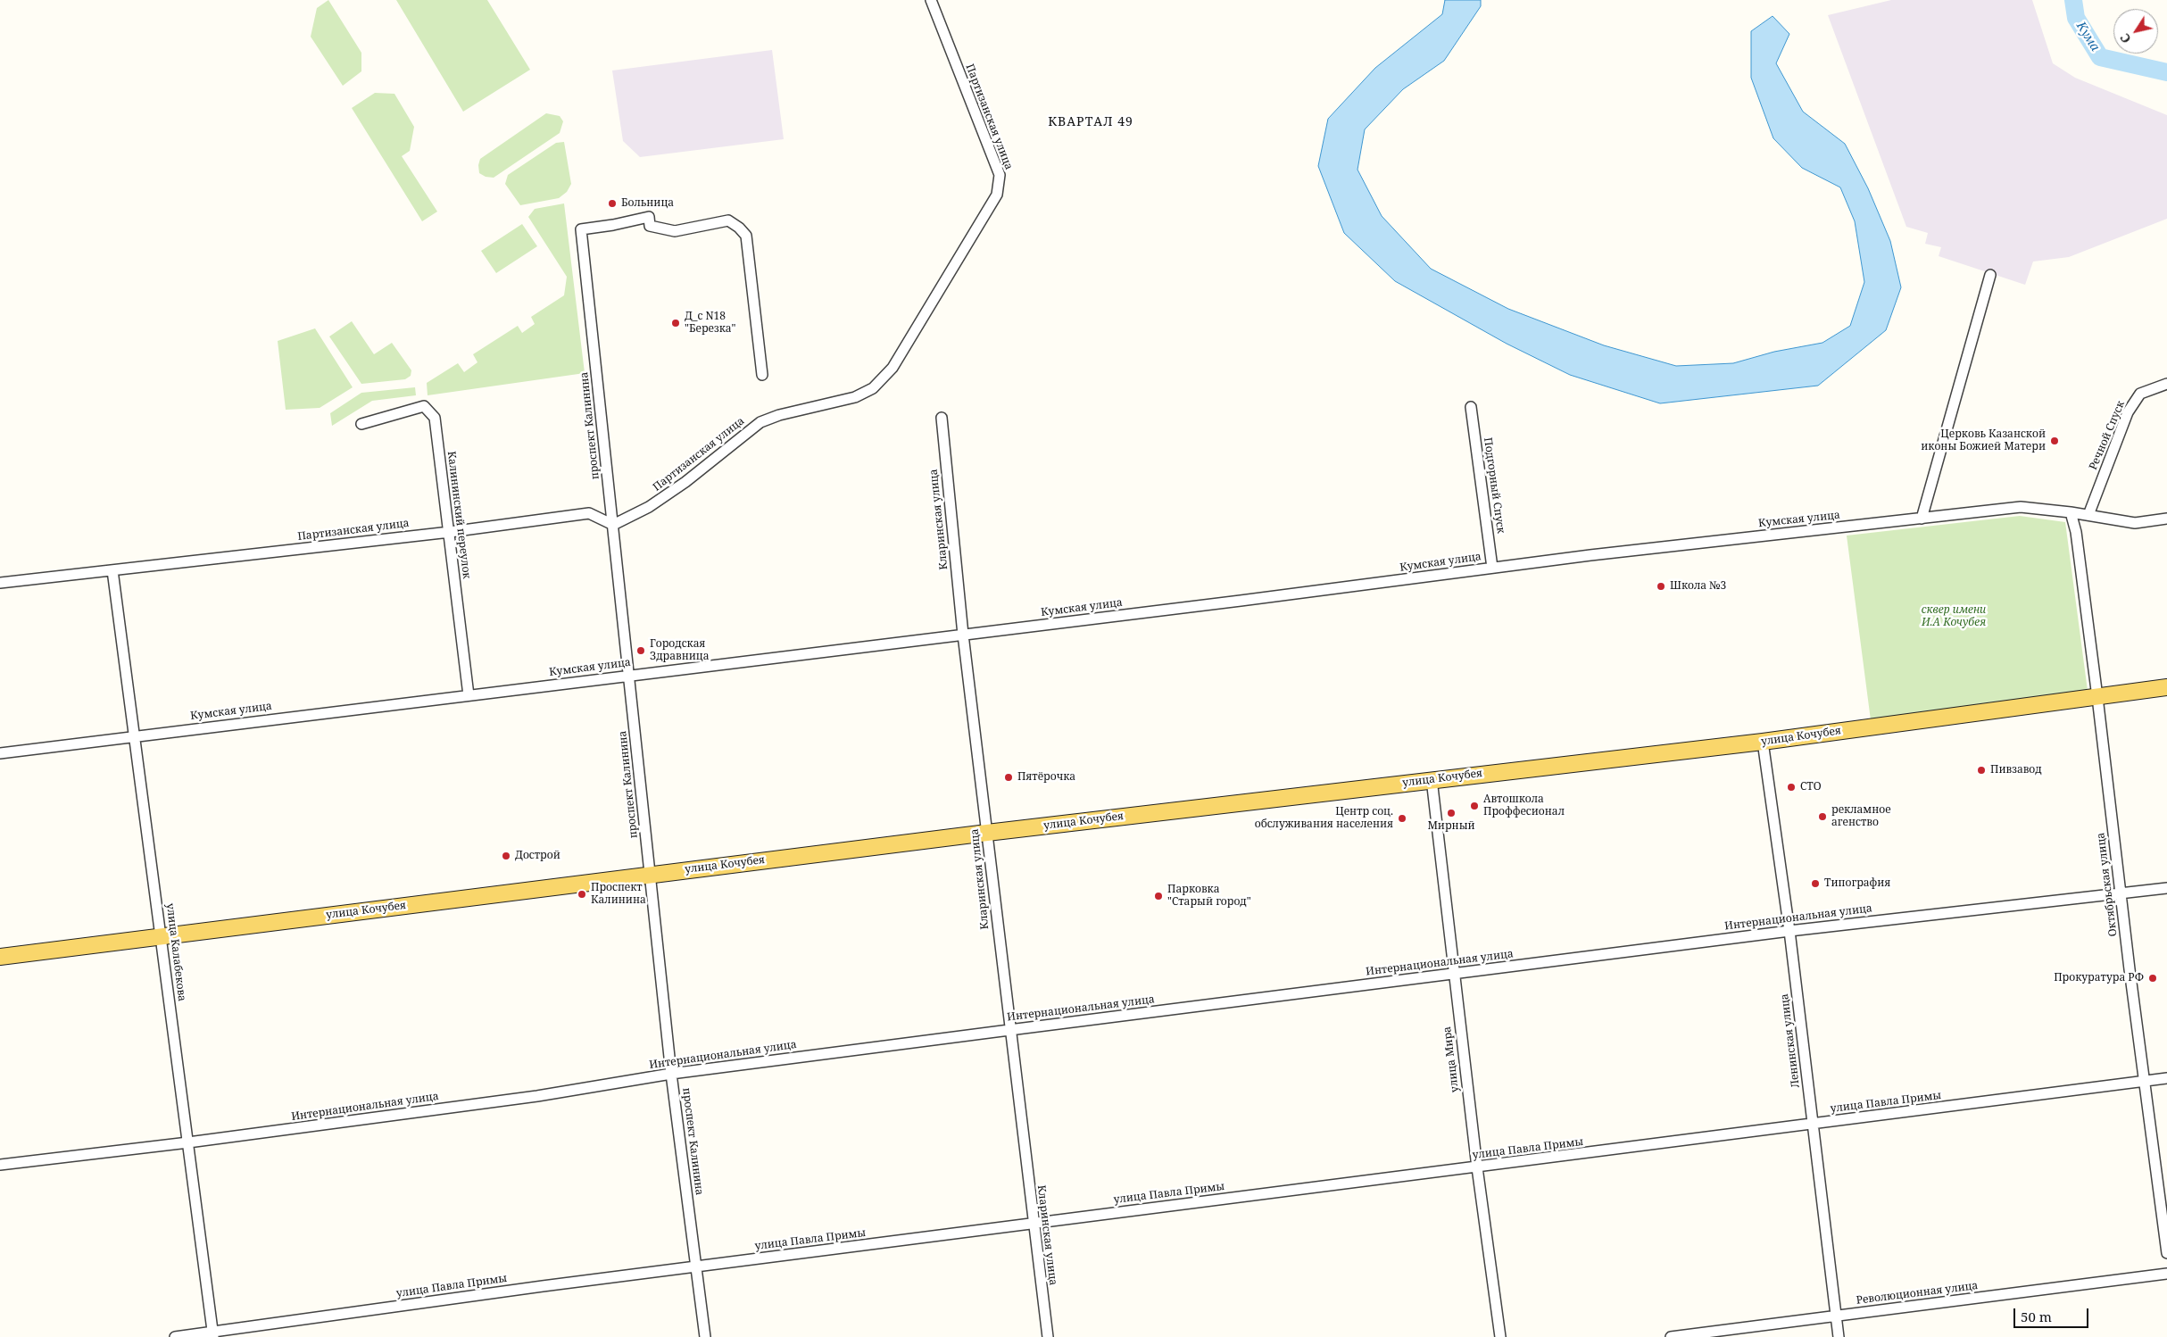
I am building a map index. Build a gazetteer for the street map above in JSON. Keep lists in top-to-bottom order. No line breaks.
{"streets":{"main road":["улица Кочубея"],"street":["Партизанская улица","проспект Калинина","Речной Спуск","Подгорный Спуск","Калининский переулок","Кларинская улица","Кумская улица","Октябрьская улица","Интернациональная улица","улица Калабекова","Ленинская улица","улица Мира","улица Павла Примы","Революционная улица"]},"crossings":[["Партизанская улица","проспект Калинина"],["Партизанская улица","Калининский переулок"],["Партизанская улица","улица Калабекова"],["проспект Калинина","Кумская улица"],["проспект Калинина","улица Кочубея"],["проспект Калинина","Интернациональная улица"],["проспект Калинина","улица Павла Примы"],["Речной Спуск","Кумская улица"],["Подгорный Спуск","Кумская улица"],["Калининский переулок","Кумская улица"],["Кларинская улица","Кумская улица"],["Кларинская улица","улица Кочубея"],["Кларинская улица","Интернациональная улица"],["Кларинская улица","улица Павла Примы"],["Кумская улица","Октябрьская улица"],["Кумская улица","улица Калабекова"],["улица Кочубея","Октябрьская улица"],["улица Кочубея","улица Калабекова"],["улица Кочубея","Ленинская улица"],["улица Кочубея","улица Мира"],["Октябрьская улица","Интернациональная улица"],["Октябрьская улица","улица Павла Примы"],["Интернациональная улица","улица Калабекова"],["Интернациональная улица","Ленинская улица"],["Интернациональная улица","улица Мира"],["улица Калабекова","улица Павла Примы"],["Ленинская улица","улица Павла Примы"],["Ленинская улица","Революционная улица"],["улица Мира","улица Павла Примы"]],"districts":["КВАРТАЛ 49"],"water":["Кума"],"parks":["сквер имени И.А Кочубея"],"places":["Больница","Д_с N18 \"Березка\"","Церковь Казанской иконы Божией Матери","Школа №3","Городская Здравница","Пивзавод","Пятёрочка","СТО","Автошкола Проффесионал","Мирный","рекламное агенство","Центр соц. обслуживания населения","Дострой","Типография","Проспект Калинина","Парковка \"Старый город\"","Прокуратура РФ"],"scale_bar":"50 m","north":"bottom left"}
